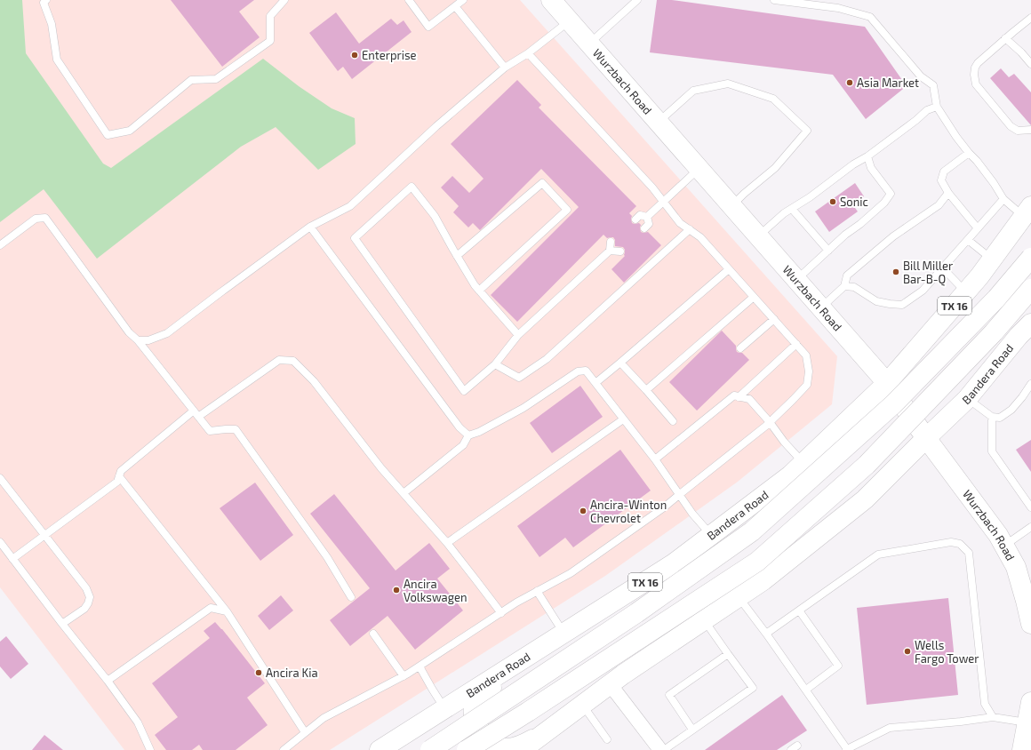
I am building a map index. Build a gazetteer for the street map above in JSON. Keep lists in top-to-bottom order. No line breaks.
{"streets":{"main road":["Wurzbach Road","TX 16","Bandera Road"]},"crossings":[["Wurzbach Road","Bandera Road"]],"places":["Enterprise","Asia Market","Sonic","Bill Miller Bar-B-Q","Ancira-Winton Chevrolet","Ancira Volkswagen","Wells Fargo Tower","Ancira Kia"]}
